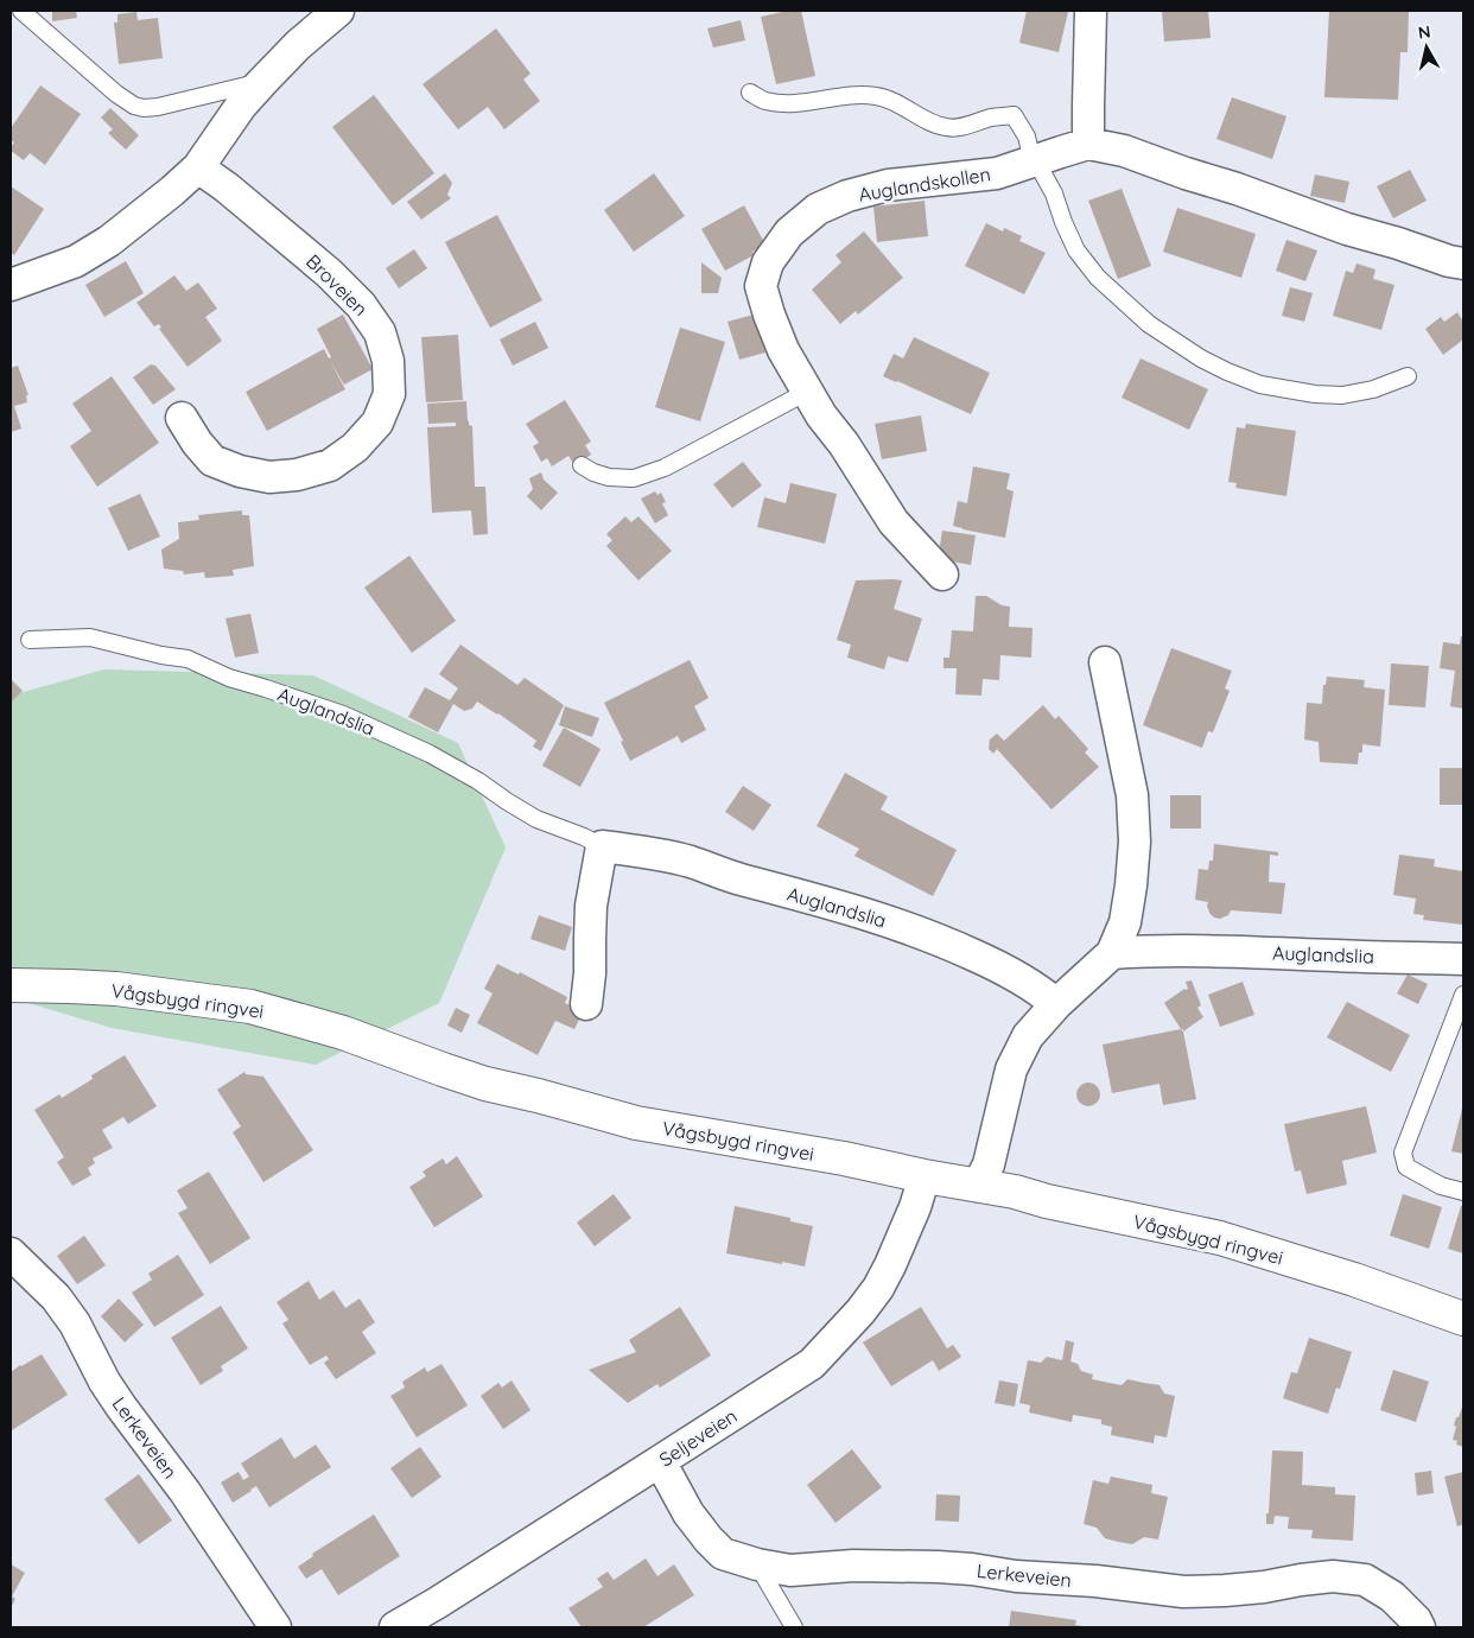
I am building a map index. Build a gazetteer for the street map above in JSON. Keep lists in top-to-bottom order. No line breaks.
{"streets":{"street":["Auglandskollen","Broveien","Auglandslia","Vågsbygd ringvei","Lerkeveien","Seljeveien"]},"crossings":[["Vågsbygd ringvei","Seljeveien"],["Lerkeveien","Seljeveien"]],"north":"top"}
